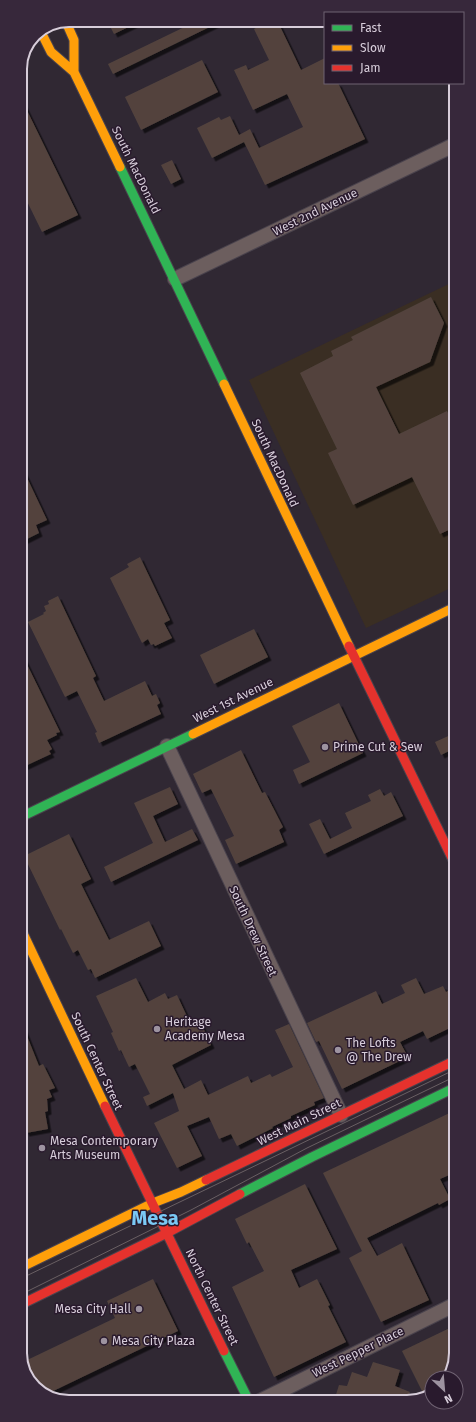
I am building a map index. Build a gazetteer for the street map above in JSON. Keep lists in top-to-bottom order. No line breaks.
{"streets":{"street":["South MacDonald","West 2nd Avenue","West 1st Avenue","South Drew Street","South Center Street","West Main Street","North Center Street","West Pepper Place"]},"crossings":[["South MacDonald","West 2nd Avenue"],["South MacDonald","West 1st Avenue"],["West 1st Avenue","South Drew Street"],["South Drew Street","West Main Street"],["South Center Street","West Main Street"],["South Center Street","North Center Street"],["West Main Street","North Center Street"]],"districts":["Mesa"],"places":["Prime Cut & Sew","Heritage Academy Mesa","The Lofts @ The Drew","Mesa Contemporary Arts Museum","Mesa City Hall","Mesa City Plaza"],"legend":["Fast","Slow","Jam"],"north":"bottom right"}
